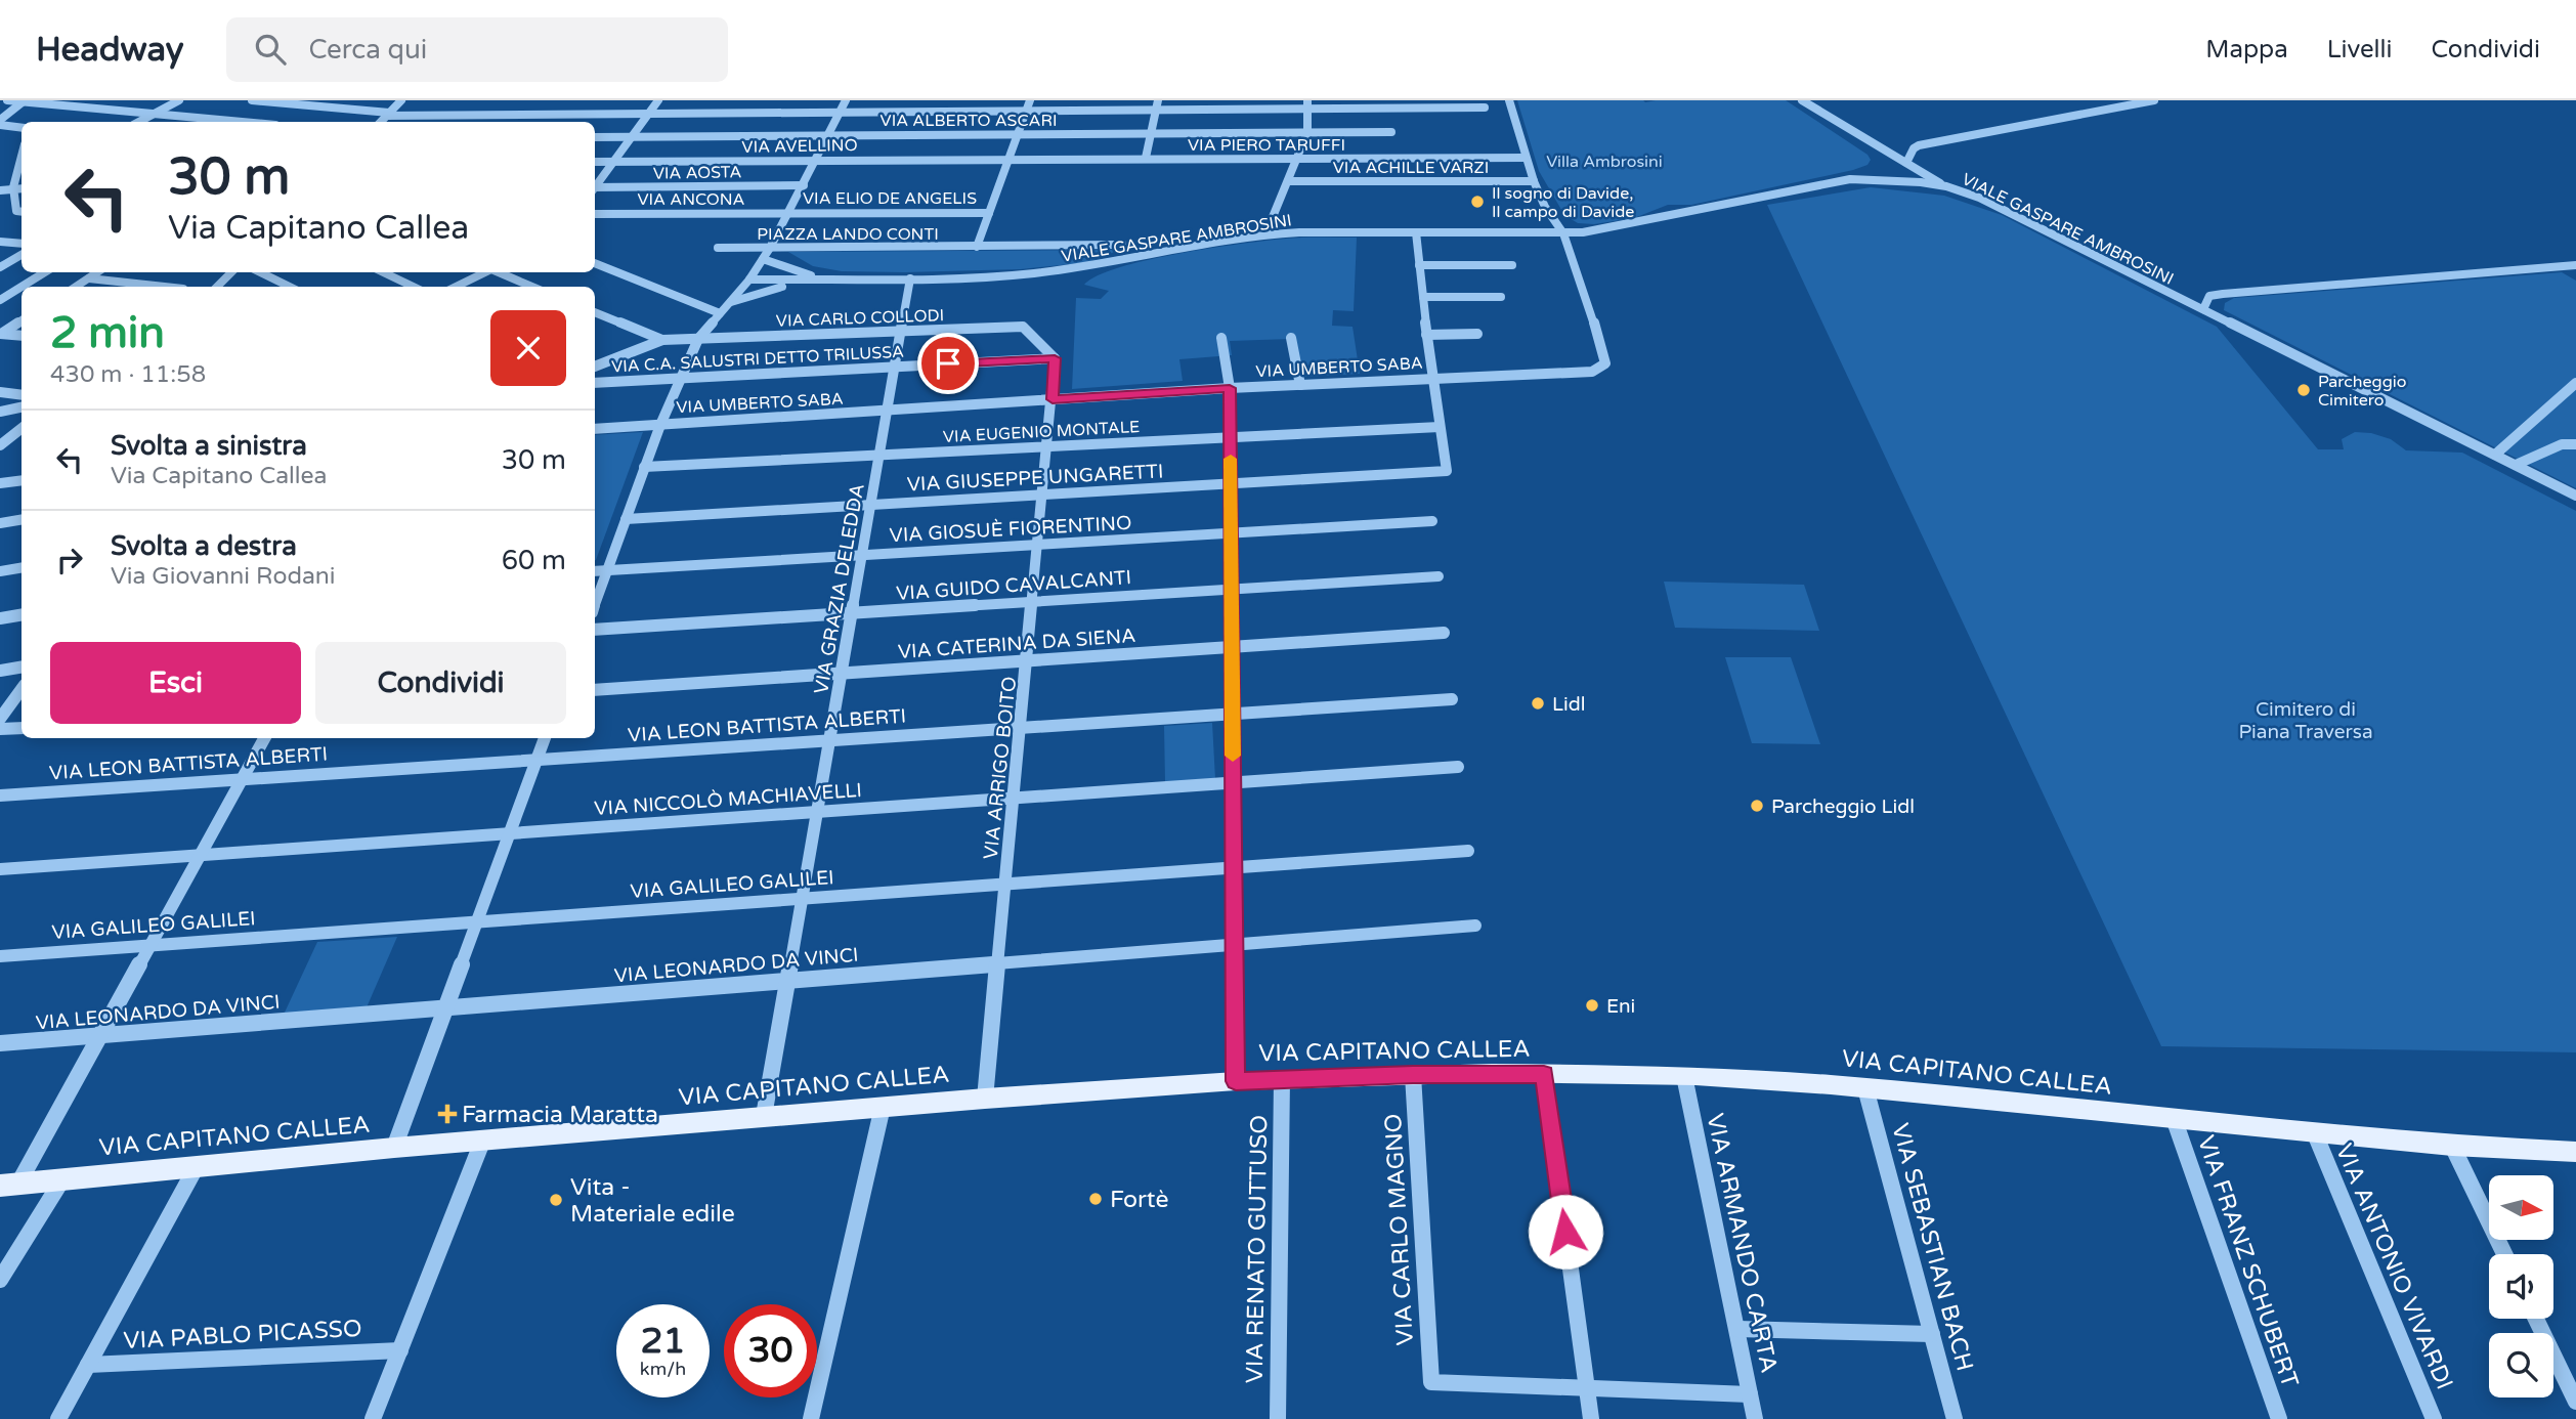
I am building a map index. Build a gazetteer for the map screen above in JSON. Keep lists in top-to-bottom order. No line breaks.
{"streets":{"main road":["VIA CAPITANO CALLEA"],"street":["VIA ALBERTO ASCARI","VIA PIERO TARUFFI","VIA AVELLINO","VIA ACHILLE VARZI","VIA AOSTA","VIA ELIO DE ANGELIS","VIA ANCONA","VIALE GASPARE AMBROSINI","PIAZZA LANDO CONTI","VIA CARLO COLLODI","VIA C.A. SALUSTRI DETTO TRILUSSA","VIA UMBERTO SABA","VIA EUGENIO MONTALE","VIA GIUSEPPE UNGARETTI","VIA GIOSUÈ FIORENTINO","VIA GUIDO CAVALCANTI","VIA GRAZIA DELEDDA","VIA CATERINA DA SIENA","VIA LEON BATTISTA ALBERTI","VIA ARRIGO BOITO","VIA NICCOLÒ MACHIAVELLI","VIA GALILEO GALILEI","VIA LEONARDO DA VINCI","VIA CARLO MAGNO","VIA ARMANDO CARTA","VIA SEBASTIAN BACH","VIA RENATO GUTTUSO","VIA FRANZ SCHUBERT","VIA ANTONIO VIVARDI","VIA PABLO PICASSO"]},"crossings":[["VIA PIERO TARUFFI","VIA AVELLINO"],["VIA ELIO DE ANGELIS","VIA ANCONA"],["VIALE GASPARE AMBROSINI","VIA UMBERTO SABA"],["VIALE GASPARE AMBROSINI","VIA GRAZIA DELEDDA"],["VIA CARLO COLLODI","VIA C.A. SALUSTRI DETTO TRILUSSA"],["VIA CARLO COLLODI","VIA GRAZIA DELEDDA"],["VIA CARLO COLLODI","VIA ARRIGO BOITO"],["VIA C.A. SALUSTRI DETTO TRILUSSA","VIA GRAZIA DELEDDA"],["VIA C.A. SALUSTRI DETTO TRILUSSA","VIA ARRIGO BOITO"],["VIA UMBERTO SABA","VIA GRAZIA DELEDDA"],["VIA UMBERTO SABA","VIA ARRIGO BOITO"],["VIA EUGENIO MONTALE","VIA GIUSEPPE UNGARETTI"],["VIA EUGENIO MONTALE","VIA GRAZIA DELEDDA"],["VIA EUGENIO MONTALE","VIA ARRIGO BOITO"],["VIA GIUSEPPE UNGARETTI","VIA GRAZIA DELEDDA"],["VIA GIUSEPPE UNGARETTI","VIA ARRIGO BOITO"],["VIA GIOSUÈ FIORENTINO","VIA GRAZIA DELEDDA"],["VIA GIOSUÈ FIORENTINO","VIA ARRIGO BOITO"],["VIA GUIDO CAVALCANTI","VIA GRAZIA DELEDDA"],["VIA GUIDO CAVALCANTI","VIA ARRIGO BOITO"],["VIA GRAZIA DELEDDA","VIA CATERINA DA SIENA"],["VIA GRAZIA DELEDDA","VIA LEON BATTISTA ALBERTI"],["VIA GRAZIA DELEDDA","VIA NICCOLÒ MACHIAVELLI"],["VIA GRAZIA DELEDDA","VIA GALILEO GALILEI"],["VIA GRAZIA DELEDDA","VIA LEONARDO DA VINCI"],["VIA GRAZIA DELEDDA","VIA CAPITANO CALLEA"],["VIA CATERINA DA SIENA","VIA ARRIGO BOITO"],["VIA LEON BATTISTA ALBERTI","VIA ARRIGO BOITO"],["VIA ARRIGO BOITO","VIA NICCOLÒ MACHIAVELLI"],["VIA ARRIGO BOITO","VIA GALILEO GALILEI"],["VIA ARRIGO BOITO","VIA LEONARDO DA VINCI"],["VIA ARRIGO BOITO","VIA CAPITANO CALLEA"],["VIA CAPITANO CALLEA","VIA CARLO MAGNO"],["VIA CAPITANO CALLEA","VIA ARMANDO CARTA"],["VIA CAPITANO CALLEA","VIA SEBASTIAN BACH"],["VIA CAPITANO CALLEA","VIA RENATO GUTTUSO"],["VIA CAPITANO CALLEA","VIA FRANZ SCHUBERT"],["VIA CAPITANO CALLEA","VIA ANTONIO VIVARDI"]],"parks":["Villa Ambrosini","Cimitero di Piana Traversa"],"places":{"other":["Il sogno di Davide, Il campo di Davide","Parcheggio Cimitero","Lidl","Parcheggio Lidl","Eni","Fortè","Vita - Materiale edile"],"health":["Farmacia Maratta"]},"north":"right","page":{"header":"Headway","search":"Cerca qui","nav":["Mappa","Livelli","Condividi"],"turn":["30 m","Via Capitano Callea"],"heading":["2 min","430 m · 11:58"],"list":[{"name":"Svolta a sinistra","note":"Via Capitano Callea","value":"30 m"},{"name":"Svolta a destra","note":"Via Giovanni Rodani","value":"60 m"}],"buttons":["Esci","Condividi"],"speed":"21 km/h","limit":"30"}}
